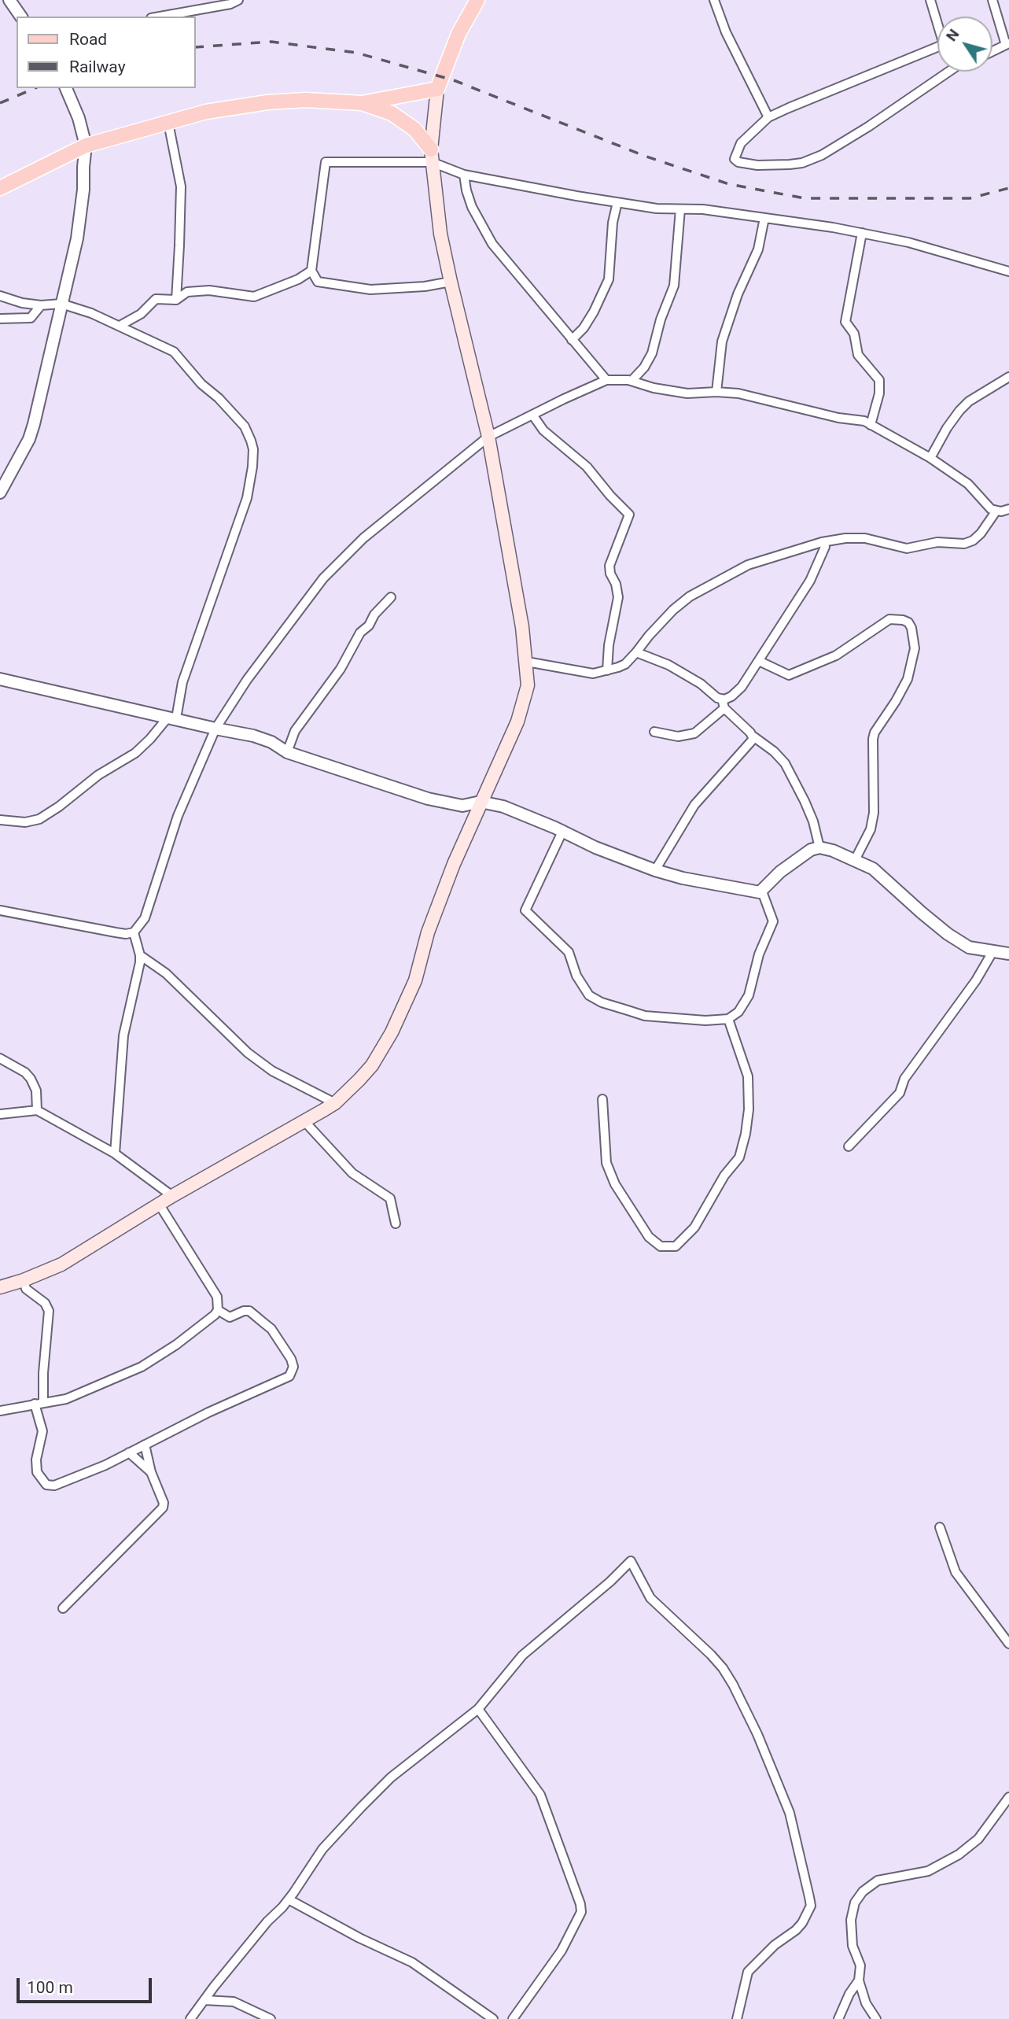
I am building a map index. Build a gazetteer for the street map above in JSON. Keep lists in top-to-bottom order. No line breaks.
{"legend":["Road","Railway"],"scale_bar":"100 m","north":"top left"}
